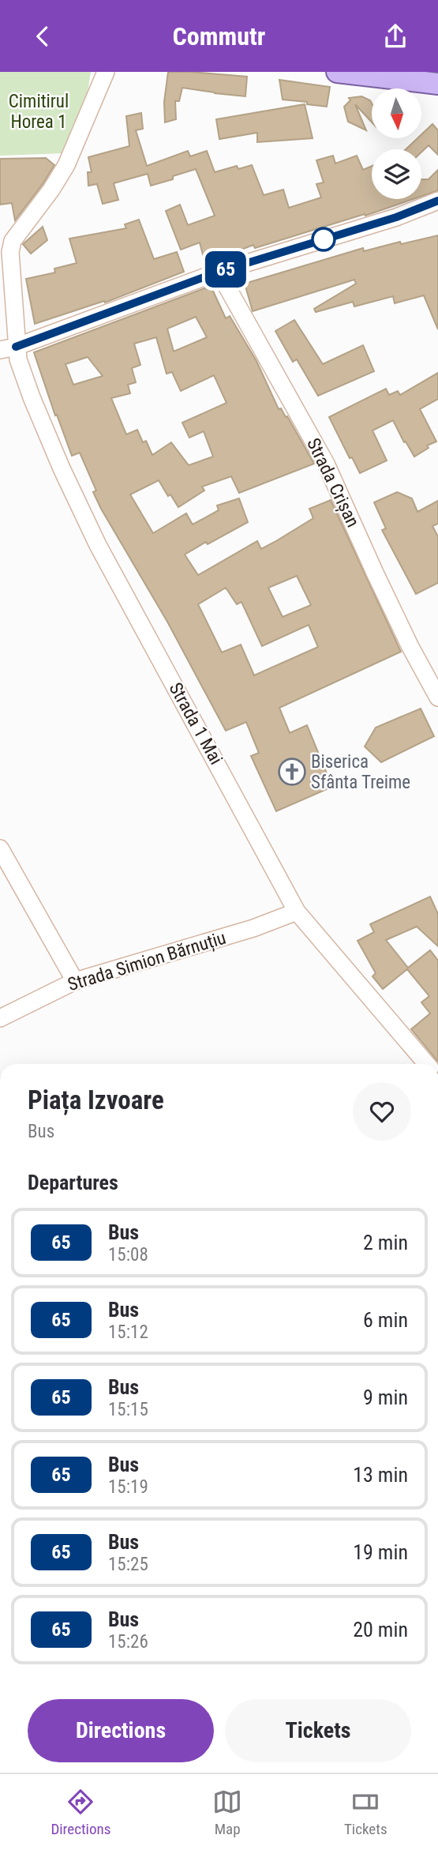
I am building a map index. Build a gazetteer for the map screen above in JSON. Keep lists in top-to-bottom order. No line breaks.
{"streets":{"street":["Strada Crișan","Strada 1 Mai","Strada Simion Bărnuțiu"]},"crossings":[["Strada 1 Mai","Strada Simion Bărnuțiu"]],"parks":["Cimitirul Horea 1"],"places":{"church":["Biserica Sfânta Treime"]},"lines":["bus line 65"],"north":"bottom","page":{"header":"Commutr","on_map":"65","heading":[["Piața Izvoare","Bus"],"Departures"],"list":[{"mark":"65","name":"Bus","note":"15:08","value":"2 min"},{"mark":"65","name":"Bus","note":"15:12","value":"6 min"},{"mark":"65","name":"Bus","note":"15:15","value":"9 min"},{"mark":"65","name":"Bus","note":"15:19","value":"13 min"},{"mark":"65","name":"Bus","note":"15:25","value":"19 min"},{"mark":"65","name":"Bus","note":"15:26","value":"20 min"}],"buttons":["Directions","Tickets"],"tabs":["Directions","Map","Tickets"]}}
